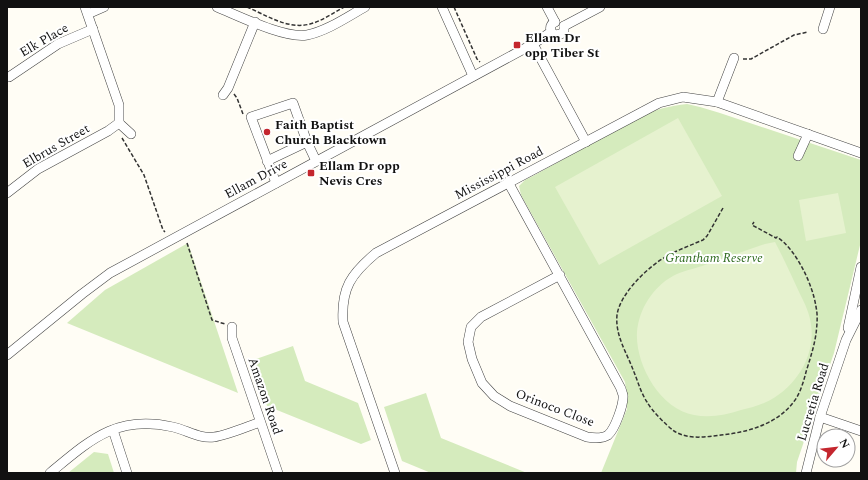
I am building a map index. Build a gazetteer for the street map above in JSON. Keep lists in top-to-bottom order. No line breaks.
{"streets":{"street":["Elk Place","Elbrus Street","Mississippi Road","Ellam Drive","Amazon Road","Lucretia Road","Orinoco Close"]},"crossings":[["Mississippi Road","Orinoco Close"]],"parks":["Grantham Reserve"],"places":{"transit":["Ellam Dr opp Tiber St","Ellam Dr opp Nevis Cres"],"other":["Faith Baptist Church Blacktown"]},"north":"top right"}
